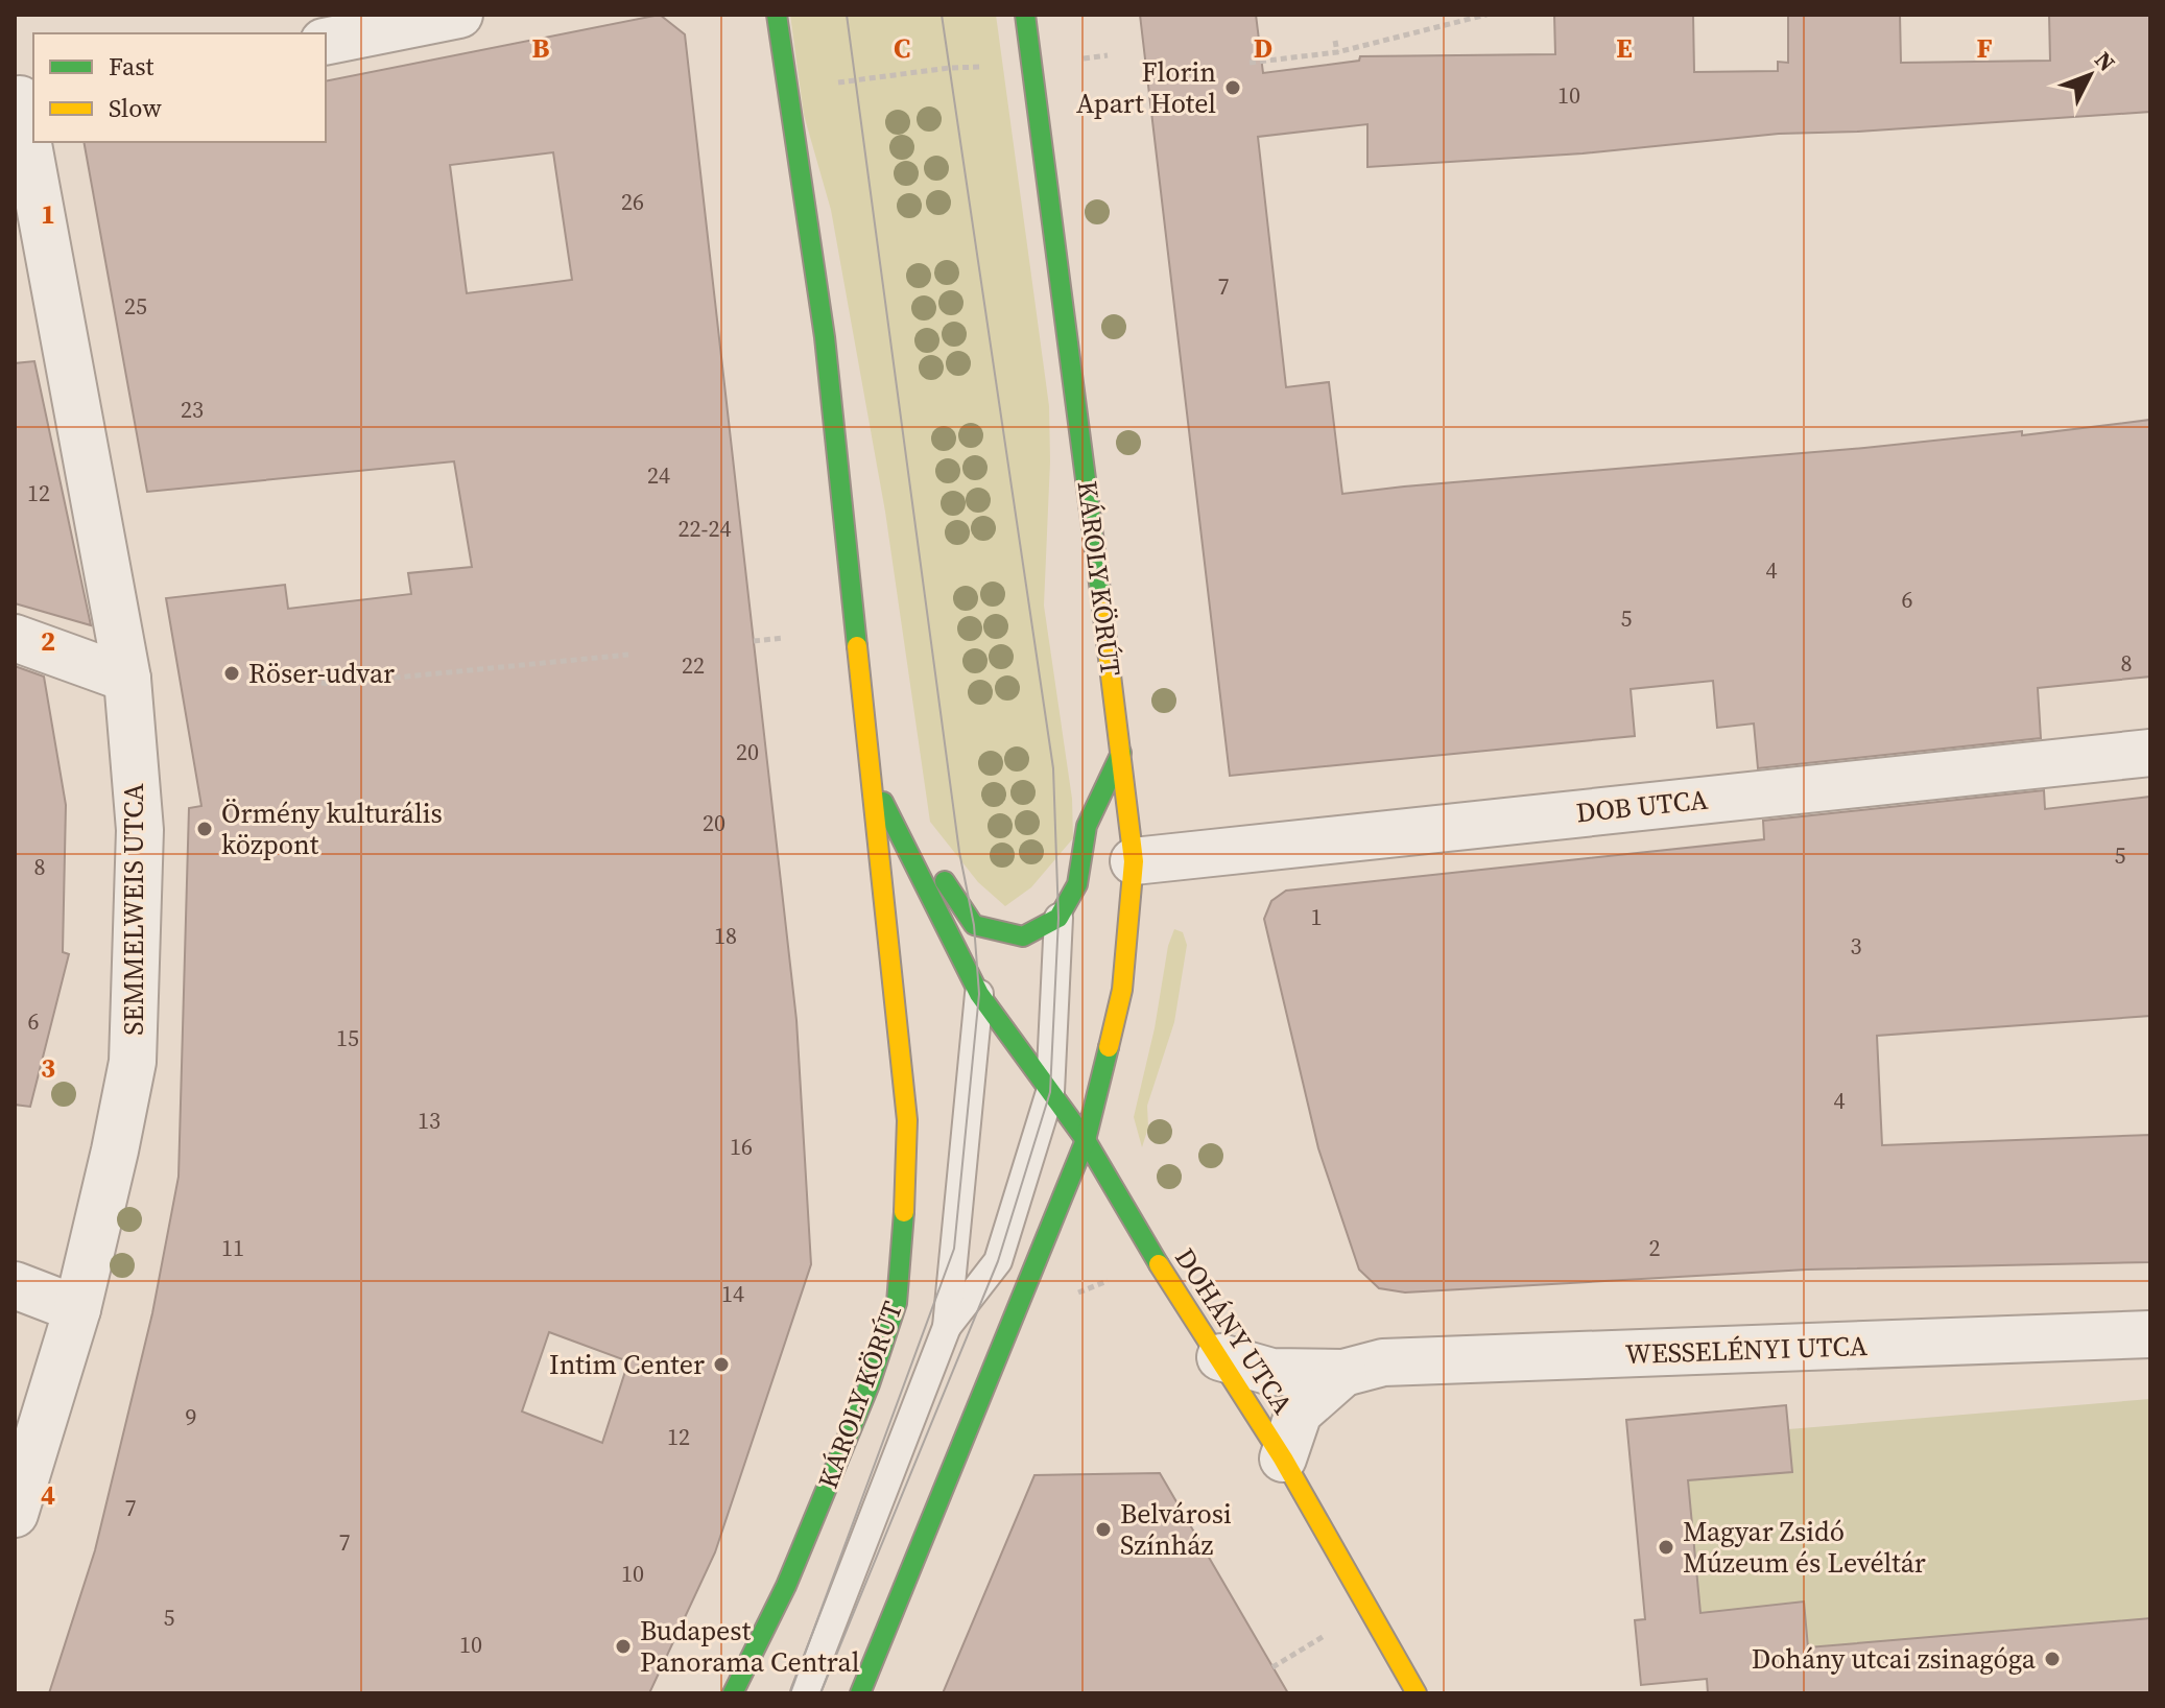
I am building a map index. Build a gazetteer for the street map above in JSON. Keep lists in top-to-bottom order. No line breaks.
{"streets":{"main road":["KÁROLY KÖRÚT","DOHÁNY UTCA"],"street":["DOB UTCA","SEMMELWEIS UTCA","WESSELÉNYI UTCA"]},"crossings":[["KÁROLY KÖRÚT","DOB UTCA"],["KÁROLY KÖRÚT","DOHÁNY UTCA"],["DOHÁNY UTCA","WESSELÉNYI UTCA"]],"places":["Florin Apart Hotel","Röser-udvar","Örmény kulturális központ","Intim Center","Belvárosi Színház","Magyar Zsidó Múzeum és Levéltár","Budapest Panorama Central","Dohány utcai zsinagóga"],"house_numbers":["10","26","7","25","23","24","12","22-24","4","6","5","8","22","20","20","5","8","1","18","3","6","15","4","13","16","11","2","14","9","12","7","7","10","5","10"],"legend":["Fast","Slow"],"north":"top right","grid":{"columns":["B","C","D","E","F"],"rows":["1","2","3","4"]}}
